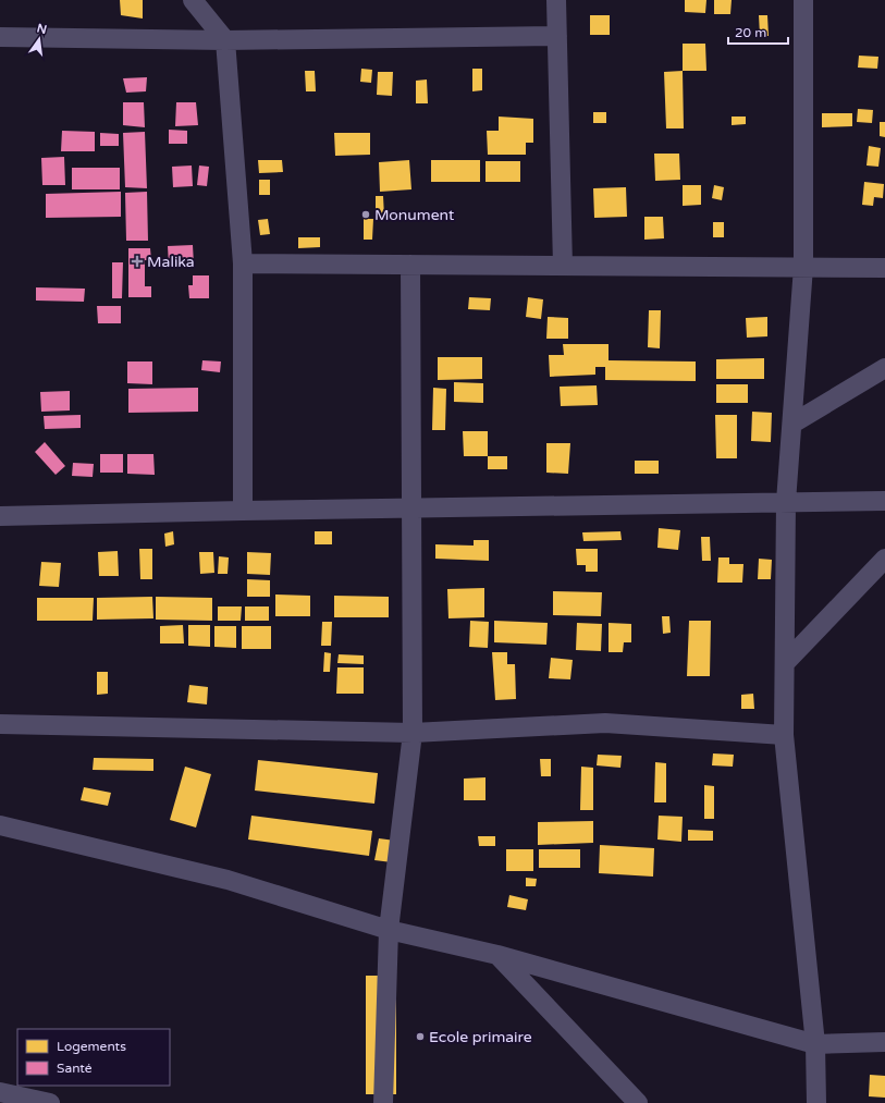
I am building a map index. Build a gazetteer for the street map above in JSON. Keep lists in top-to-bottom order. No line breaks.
{"places":{"other":["Monument","Ecole primaire"],"health":["Malika"]},"legend":["Logements","Santé"],"scale_bar":"20 m","north":"top"}
